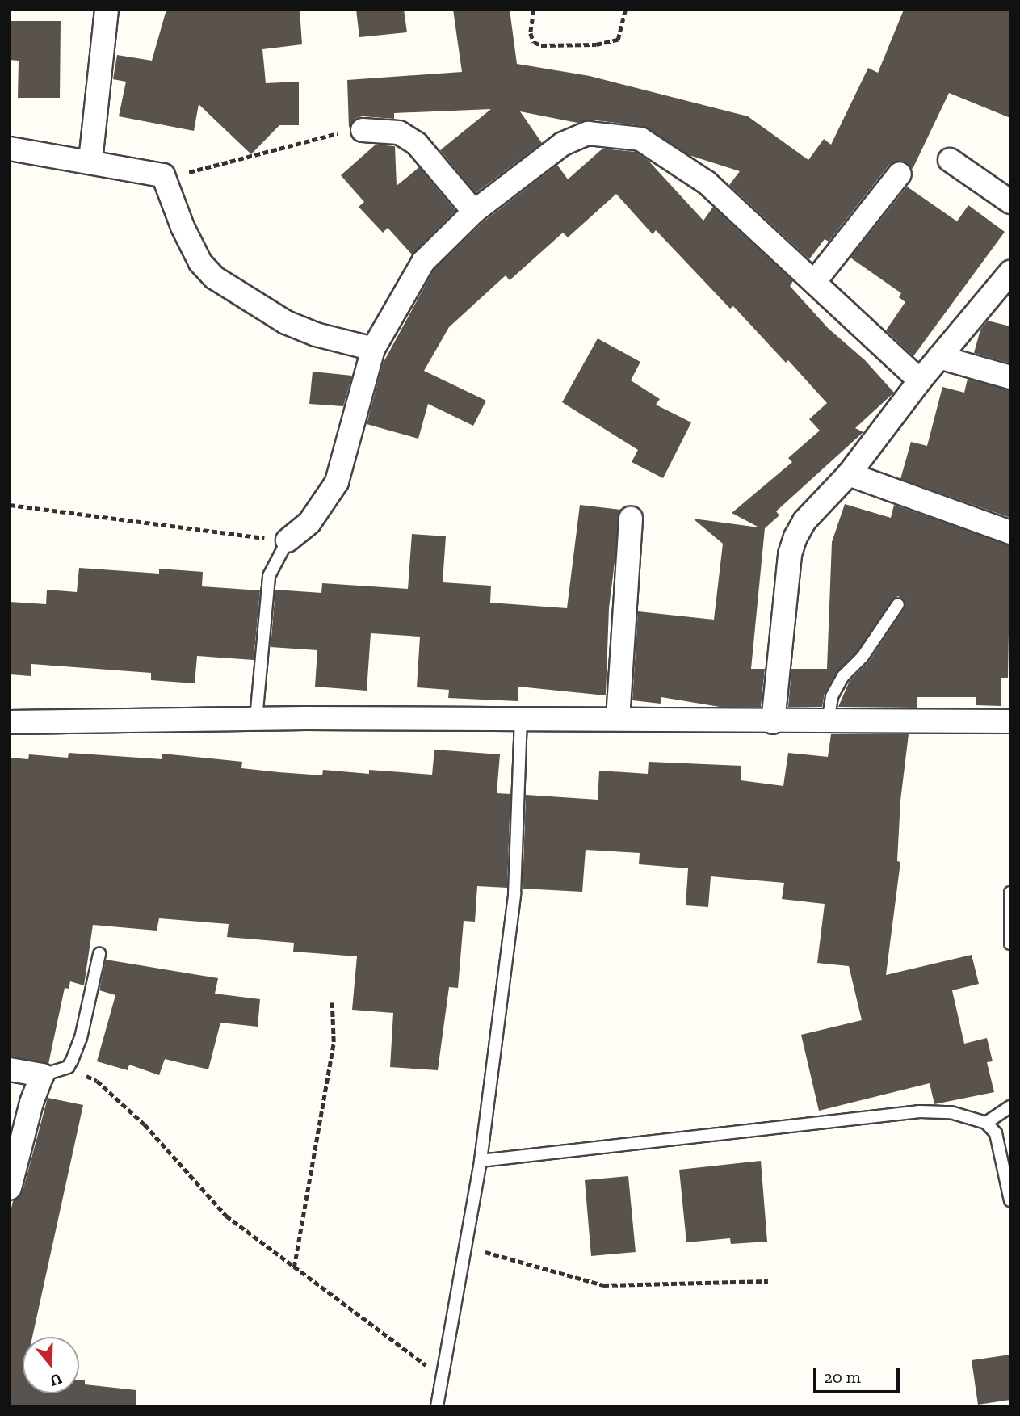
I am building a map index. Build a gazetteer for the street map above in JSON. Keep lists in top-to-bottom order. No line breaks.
{"scale_bar":"20 m","north":"bottom"}
